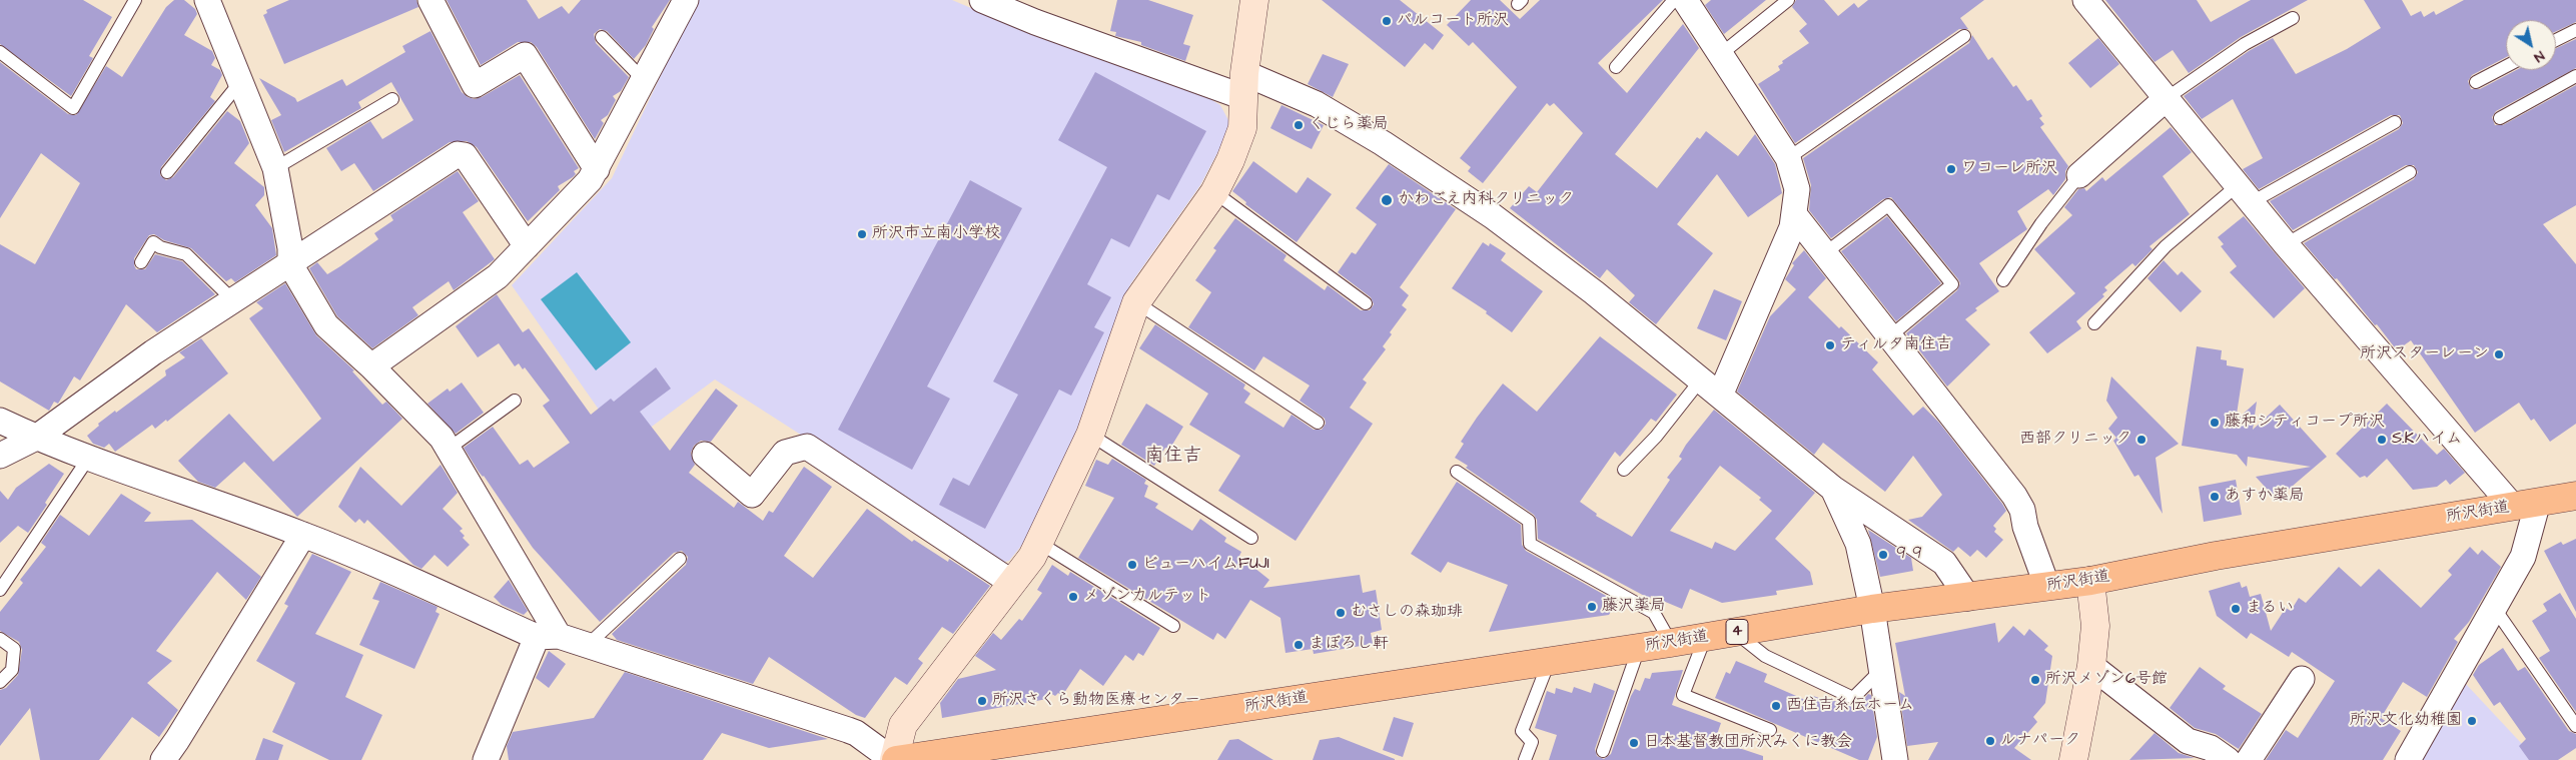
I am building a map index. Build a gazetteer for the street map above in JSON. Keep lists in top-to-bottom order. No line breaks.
{"streets":{"main road":["所沢街道","4"]},"districts":["南住吉"],"places":["パルコート所沢","くじら薬局","ワコーレ所沢","かわごえ内科クリニック","所沢市立南小学校","ティルタ南住吉","所沢スターレーン","藤和シティコープ所沢","西部クリニック","S.Kハイム","あすか薬局","９９","ビューハイムFUJI","メゾンカルテット","藤沢薬局","まるい","むさしの森珈琲","まぼろし軒","所沢メゾン6号館","所沢さくら動物医療センター","西住吉糸伝ホーム","所沢文化幼稚園","ルナパーク","日本基督教団所沢みくに教会"],"north":"bottom right"}
